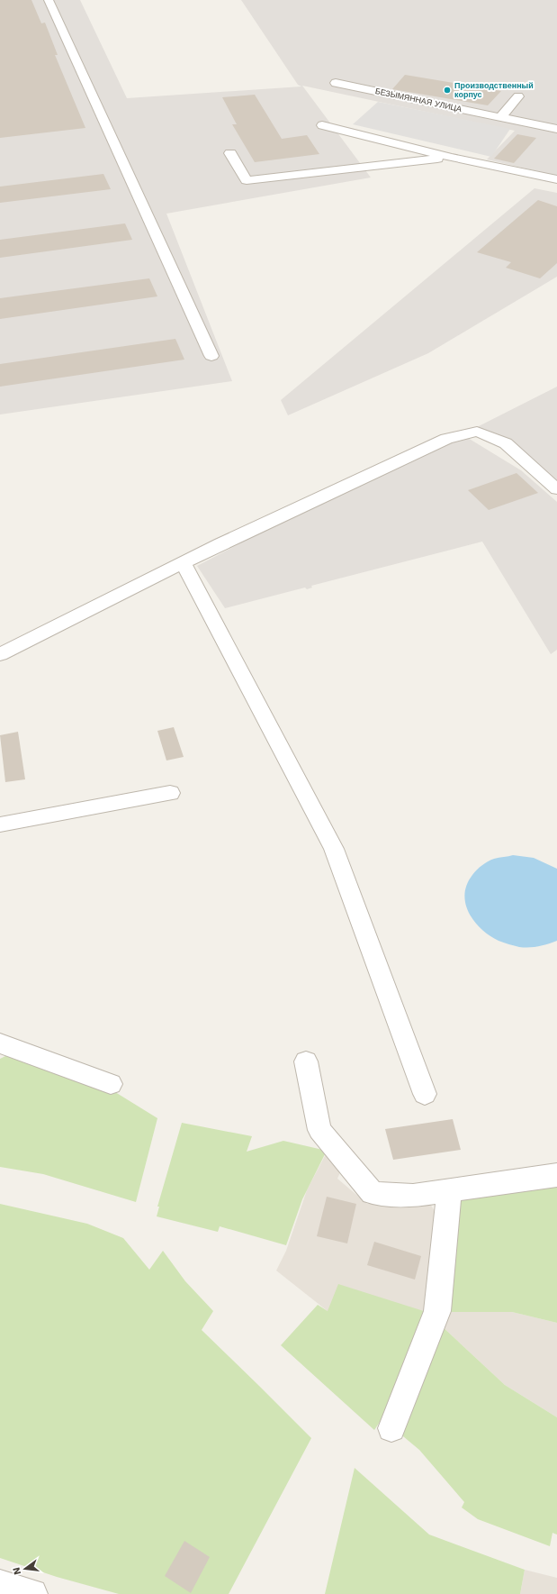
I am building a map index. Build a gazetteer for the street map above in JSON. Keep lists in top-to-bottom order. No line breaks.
{"streets":{"street":["БЕЗЫМЯННАЯ УЛИЦА"]},"places":["Производственный корпус"],"north":"left"}
